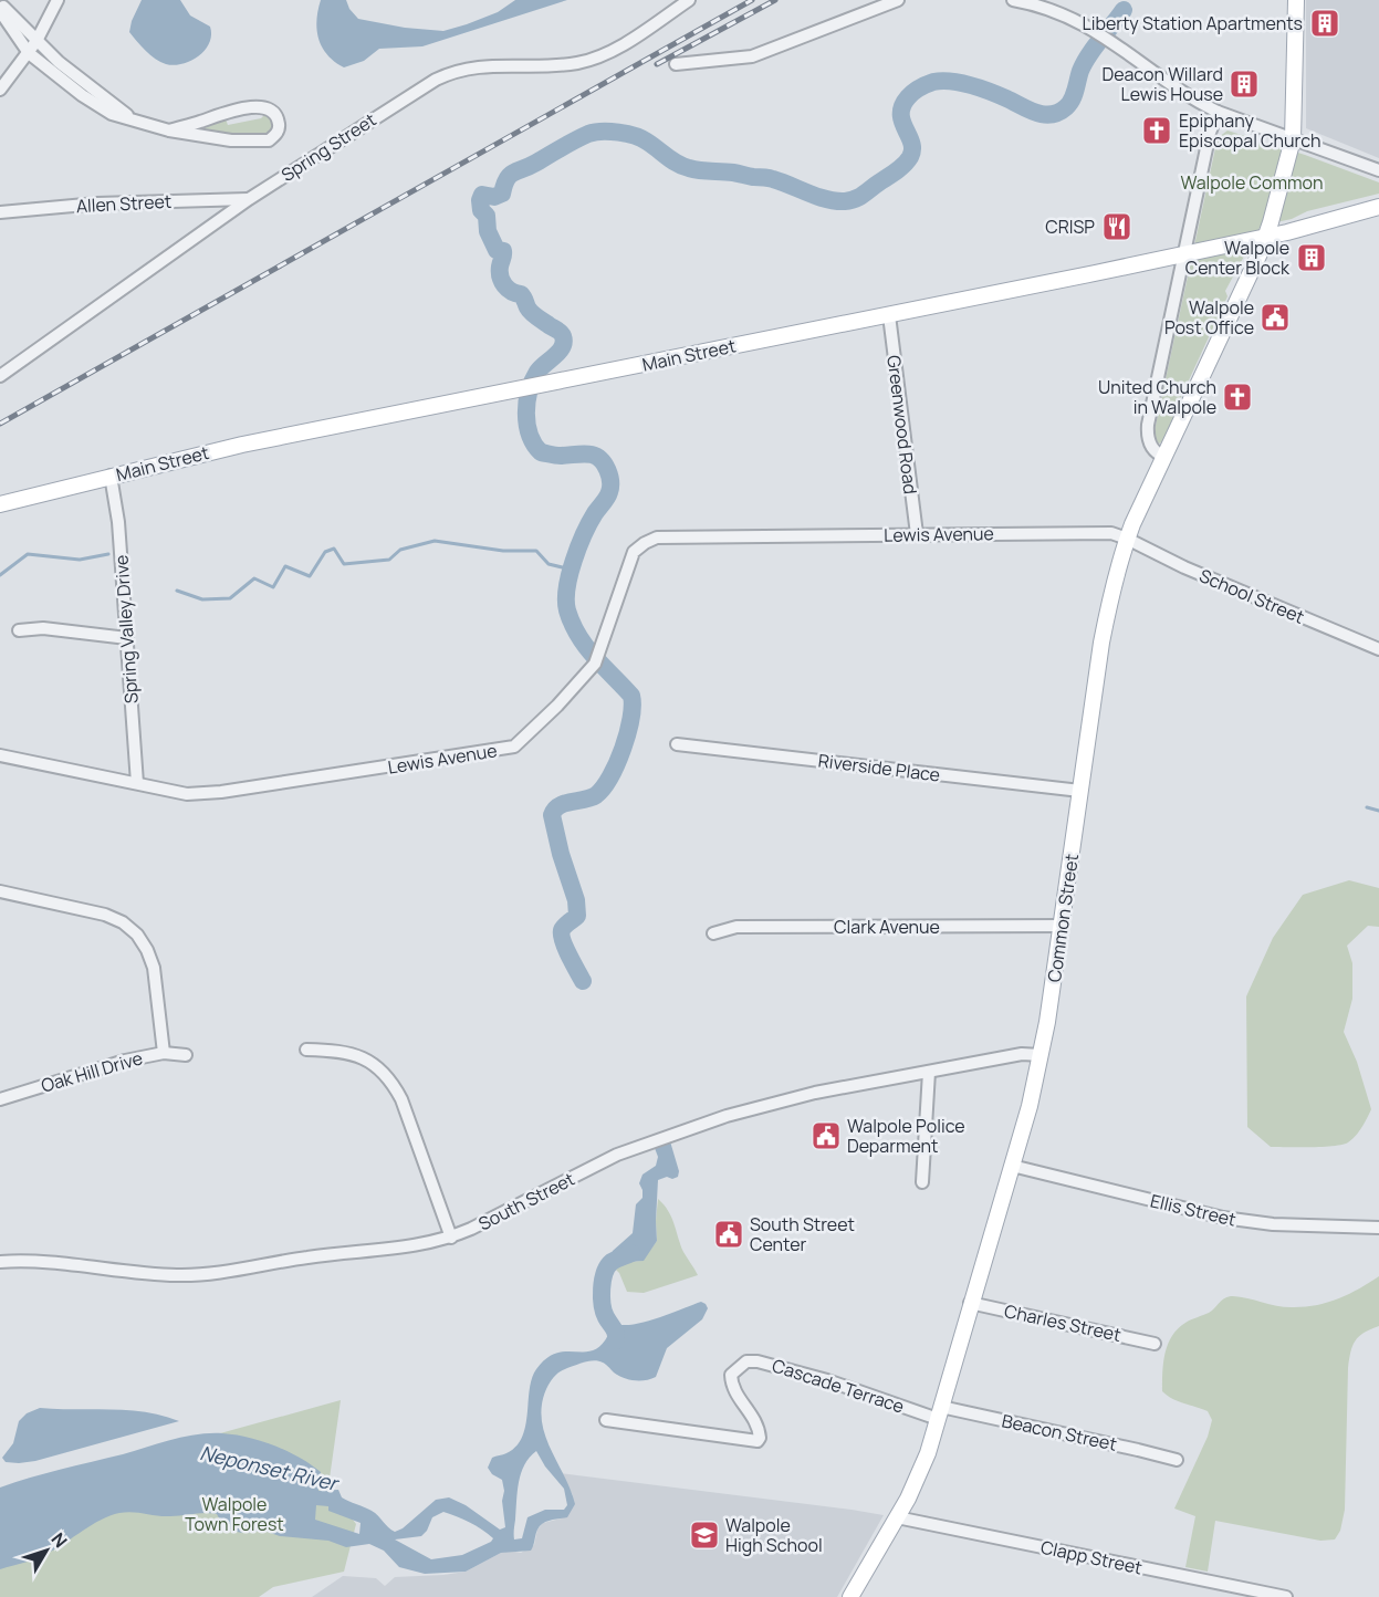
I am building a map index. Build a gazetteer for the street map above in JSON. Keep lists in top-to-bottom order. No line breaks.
{"streets":{"main road":["Main Street","Common Street"],"street":["Spring Street","Allen Street","Greenwood Road","Lewis Avenue","School Street","Spring Valley Drive","Riverside Place","Clark Avenue","Oak Hill Drive","South Street","Ellis Street","Charles Street","Cascade Terrace","Beacon Street","Clapp Street"]},"crossings":[["Spring Street","Allen Street"],["Main Street","Greenwood Road"],["Main Street","Spring Valley Drive"],["Main Street","Common Street"],["Greenwood Road","Lewis Avenue"],["Lewis Avenue","School Street"],["Lewis Avenue","Spring Valley Drive"],["Lewis Avenue","Common Street"],["School Street","Common Street"],["Riverside Place","Common Street"],["Common Street","Clark Avenue"],["Common Street","South Street"],["Common Street","Ellis Street"],["Common Street","Charles Street"],["Common Street","Cascade Terrace"],["Common Street","Beacon Street"],["Common Street","Clapp Street"],["Cascade Terrace","Beacon Street"]],"water":["Neponset River"],"parks":["Walpole Common","Walpole Town Forest"],"places":{"building":["Liberty Station Apartments","Deacon Willard Lewis House","Walpole Center Block"],"church":["Epiphany Episcopal Church","United Church in Walpole"],"restaurant":["CRISP"],"public building":["Walpole Post Office","Walpole Police Deparment","South Street Center"],"school or university":["Walpole High School"]},"north":"top right"}
